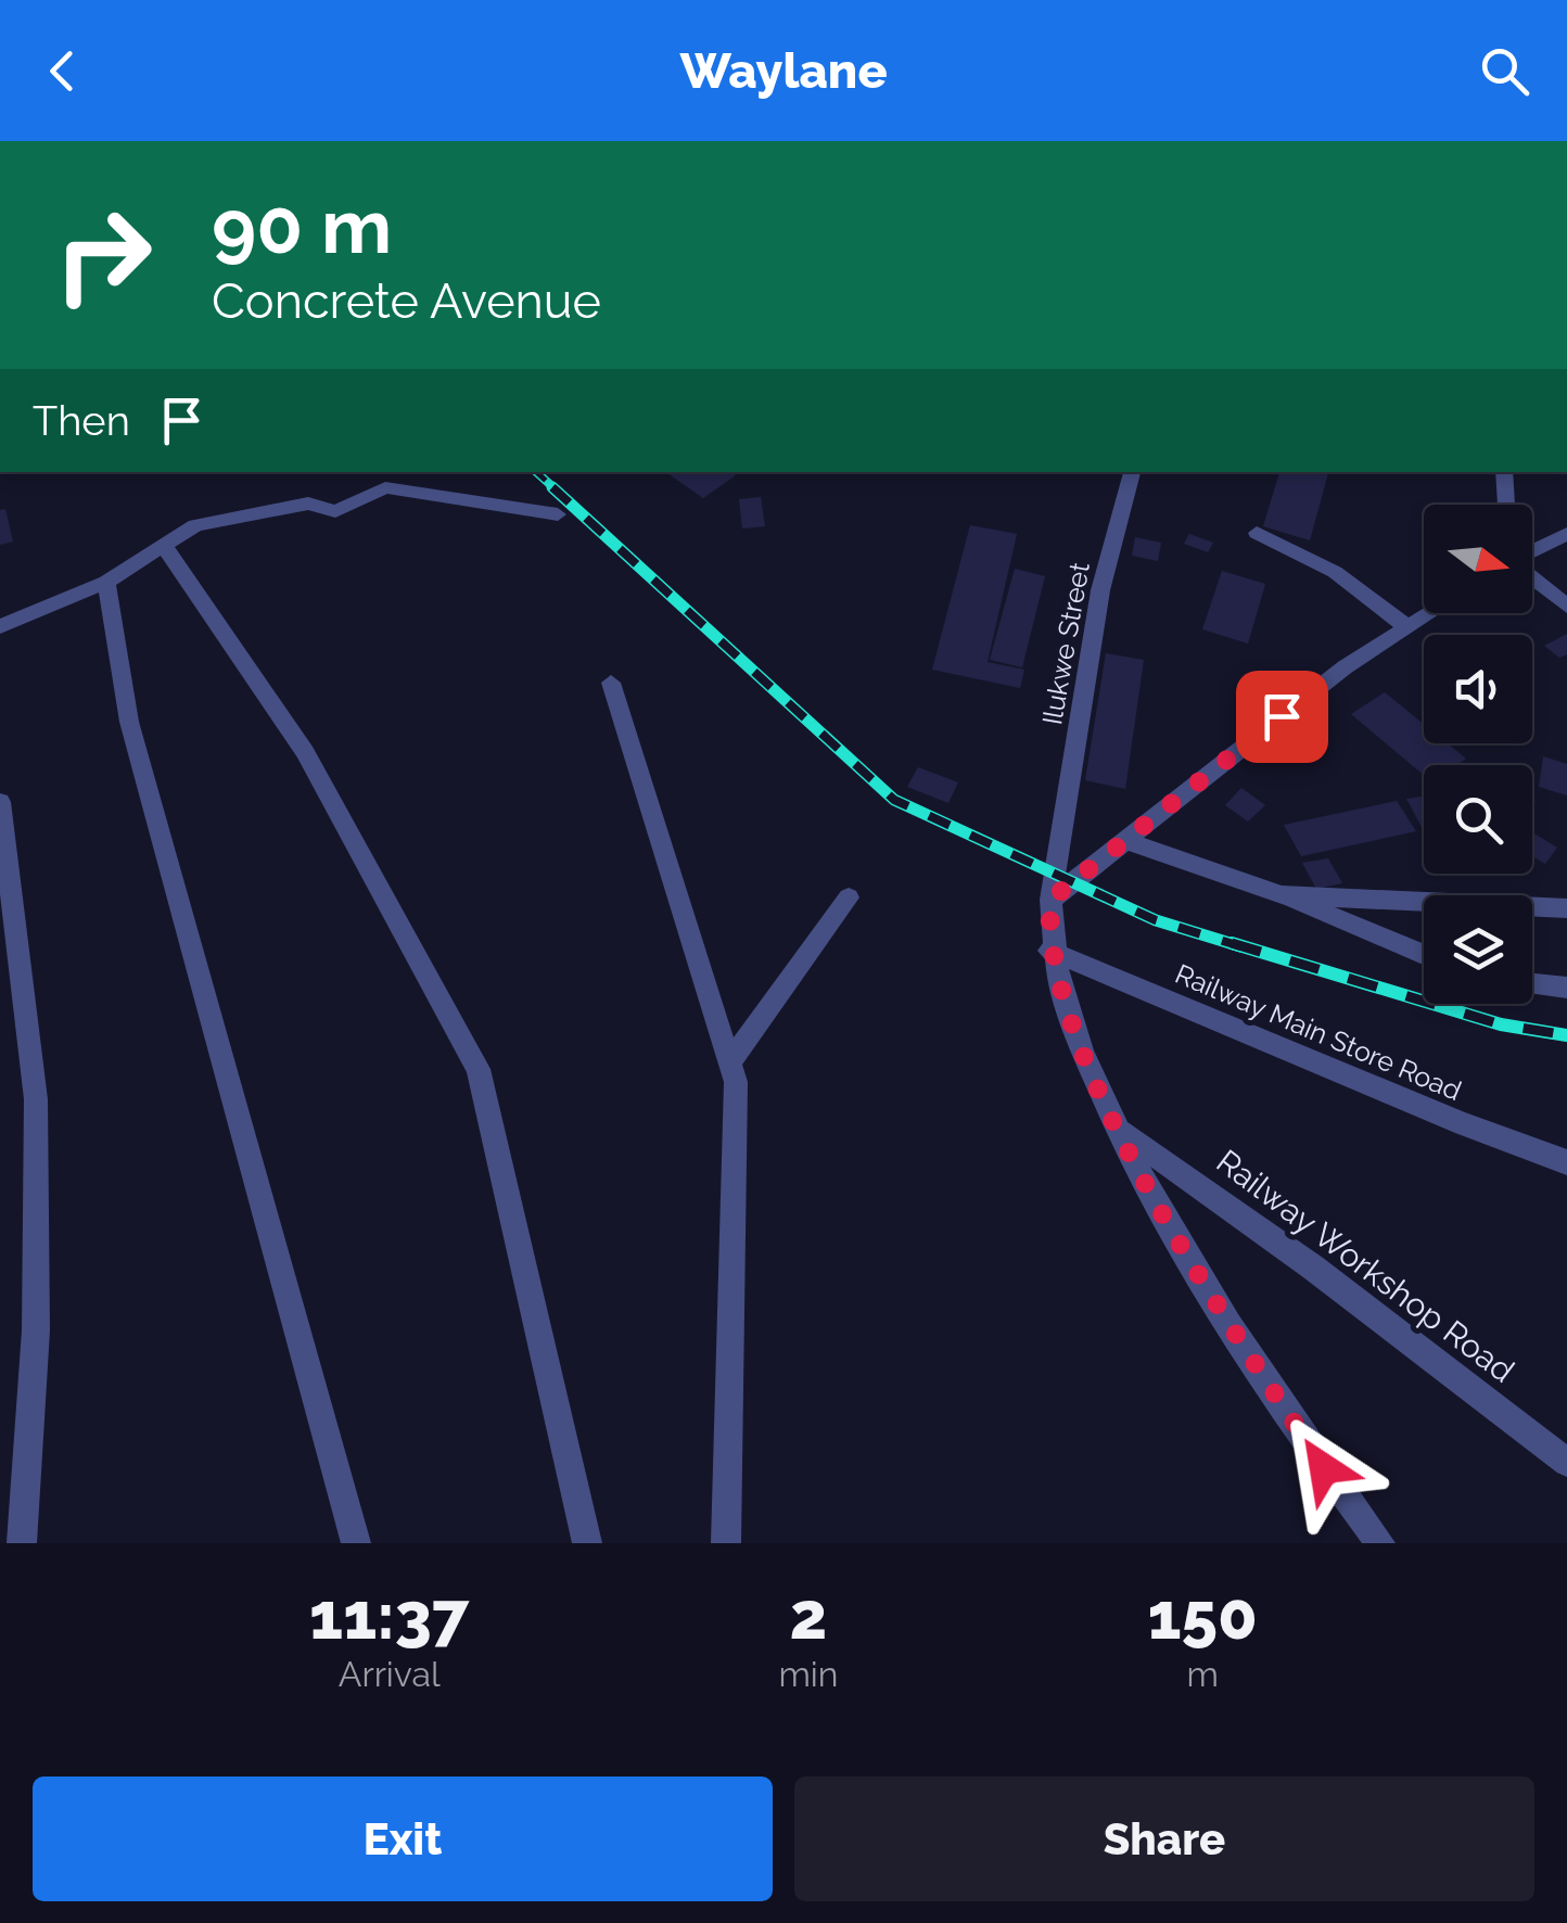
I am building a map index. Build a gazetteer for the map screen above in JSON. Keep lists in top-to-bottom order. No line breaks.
{"streets":{"street":["Ilukwe Street","Railway Main Store Road","Railway Workshop Road"]},"crossings":[["Ilukwe Street","Railway Main Store Road"],["Ilukwe Street","Railway Workshop Road"]],"north":"right","page":{"header":"Waylane","turn":["90 m","Concrete Avenue"],"then":"Then","eta":["11:37","Arrival","2","min","150","m"],"buttons":["Exit","Share"]}}
